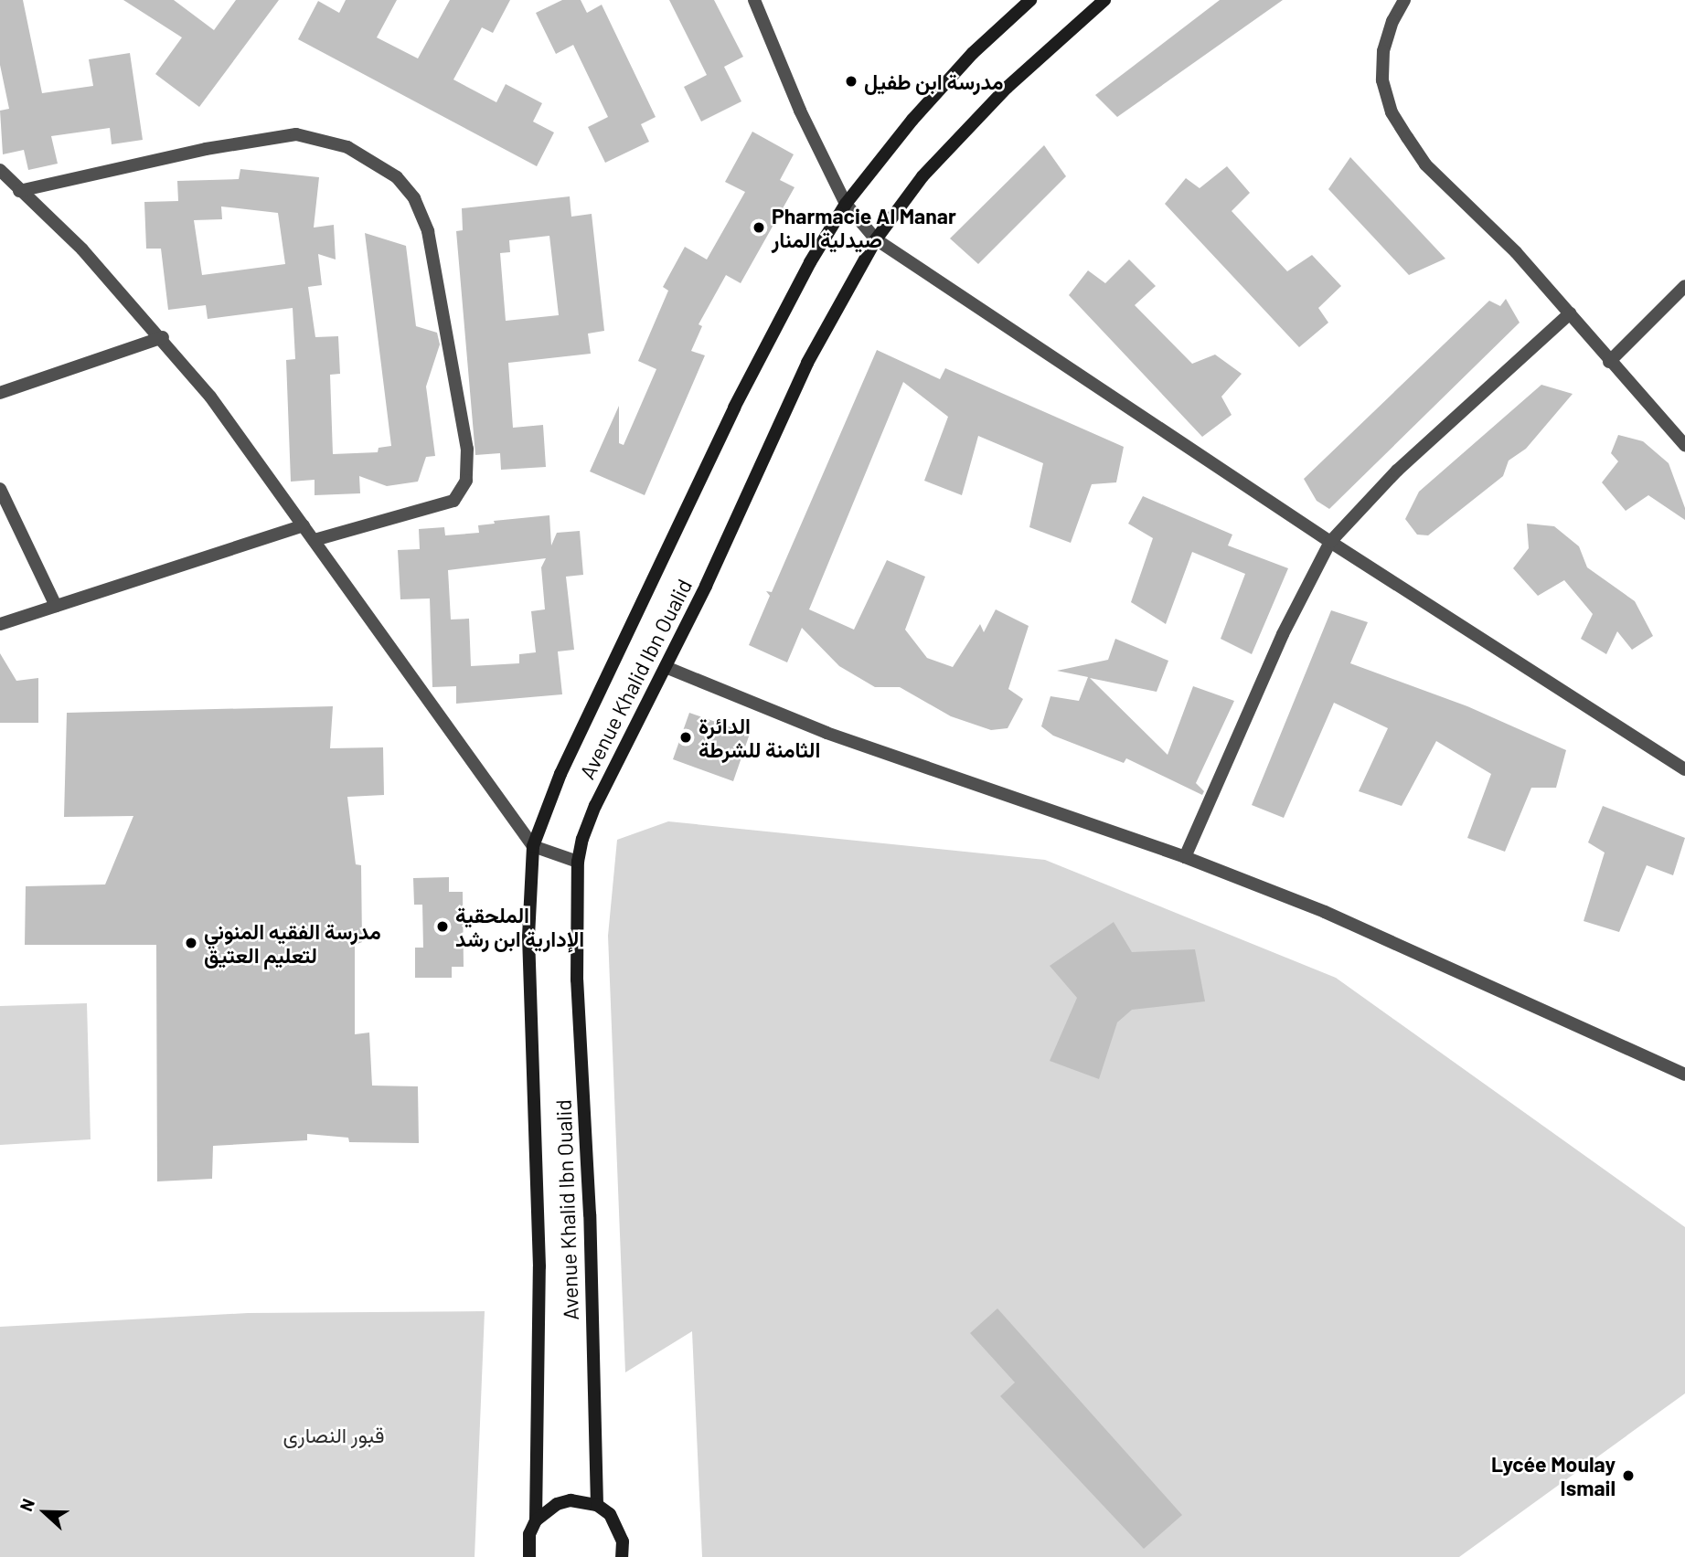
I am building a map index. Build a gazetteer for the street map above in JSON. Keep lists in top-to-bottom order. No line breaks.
{"streets":{"main road":["Avenue Khalid Ibn Oualid"]},"parks":["قبور النصارى"],"places":["مدرسة ابن طفيل","Pharmacie Al Manar صيدلية المنار","الدائرة الثامنة للشرطة","الملحقية الإدارية ابن رشد","مدرسة الفقيه المنوني لتعليم العتيق","Lycée Moulay Ismail"],"north":"left"}
